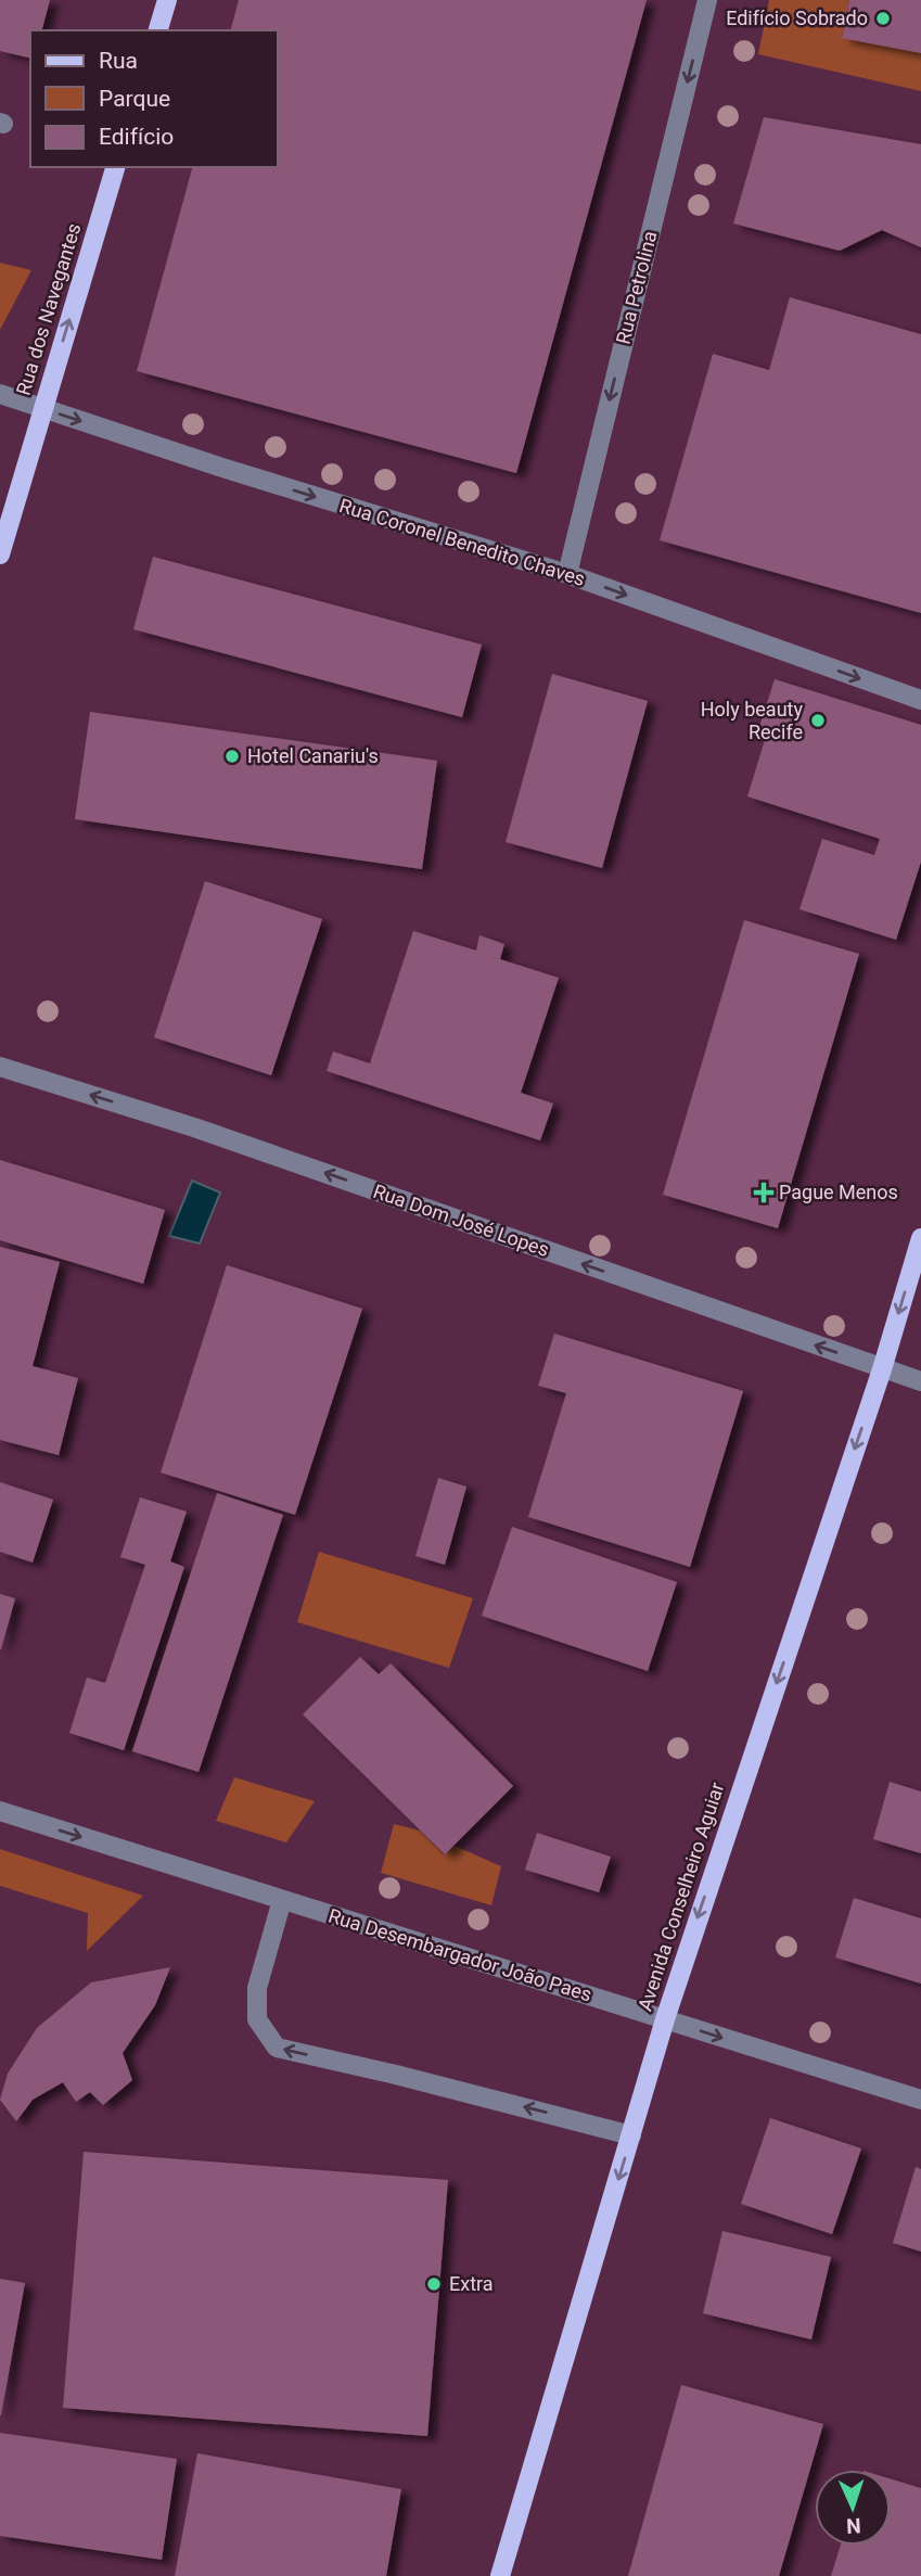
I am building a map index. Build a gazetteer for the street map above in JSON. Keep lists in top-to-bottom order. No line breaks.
{"streets":{"main road":["Rua dos Navegantes","Avenida Conselheiro Aguiar"],"street":["Rua Petrolina","Rua Coronel Benedito Chaves","Rua Dom José Lopes","Rua Desembargador João Paes"]},"crossings":[["Rua Petrolina","Rua Coronel Benedito Chaves"],["Rua dos Navegantes","Rua Coronel Benedito Chaves"],["Rua Dom José Lopes","Avenida Conselheiro Aguiar"],["Avenida Conselheiro Aguiar","Rua Desembargador João Paes"]],"one_way":["Rua Petrolina","Rua dos Navegantes","Rua Coronel Benedito Chaves","Rua Dom José Lopes","Avenida Conselheiro Aguiar","Rua Desembargador João Paes"],"places":{"other":["Edifício Sobrado","Holy beauty Recife","Hotel Canariu's","Extra"],"health":["Pague Menos"]},"legend":["Rua","Parque","Edifício"],"north":"bottom"}
